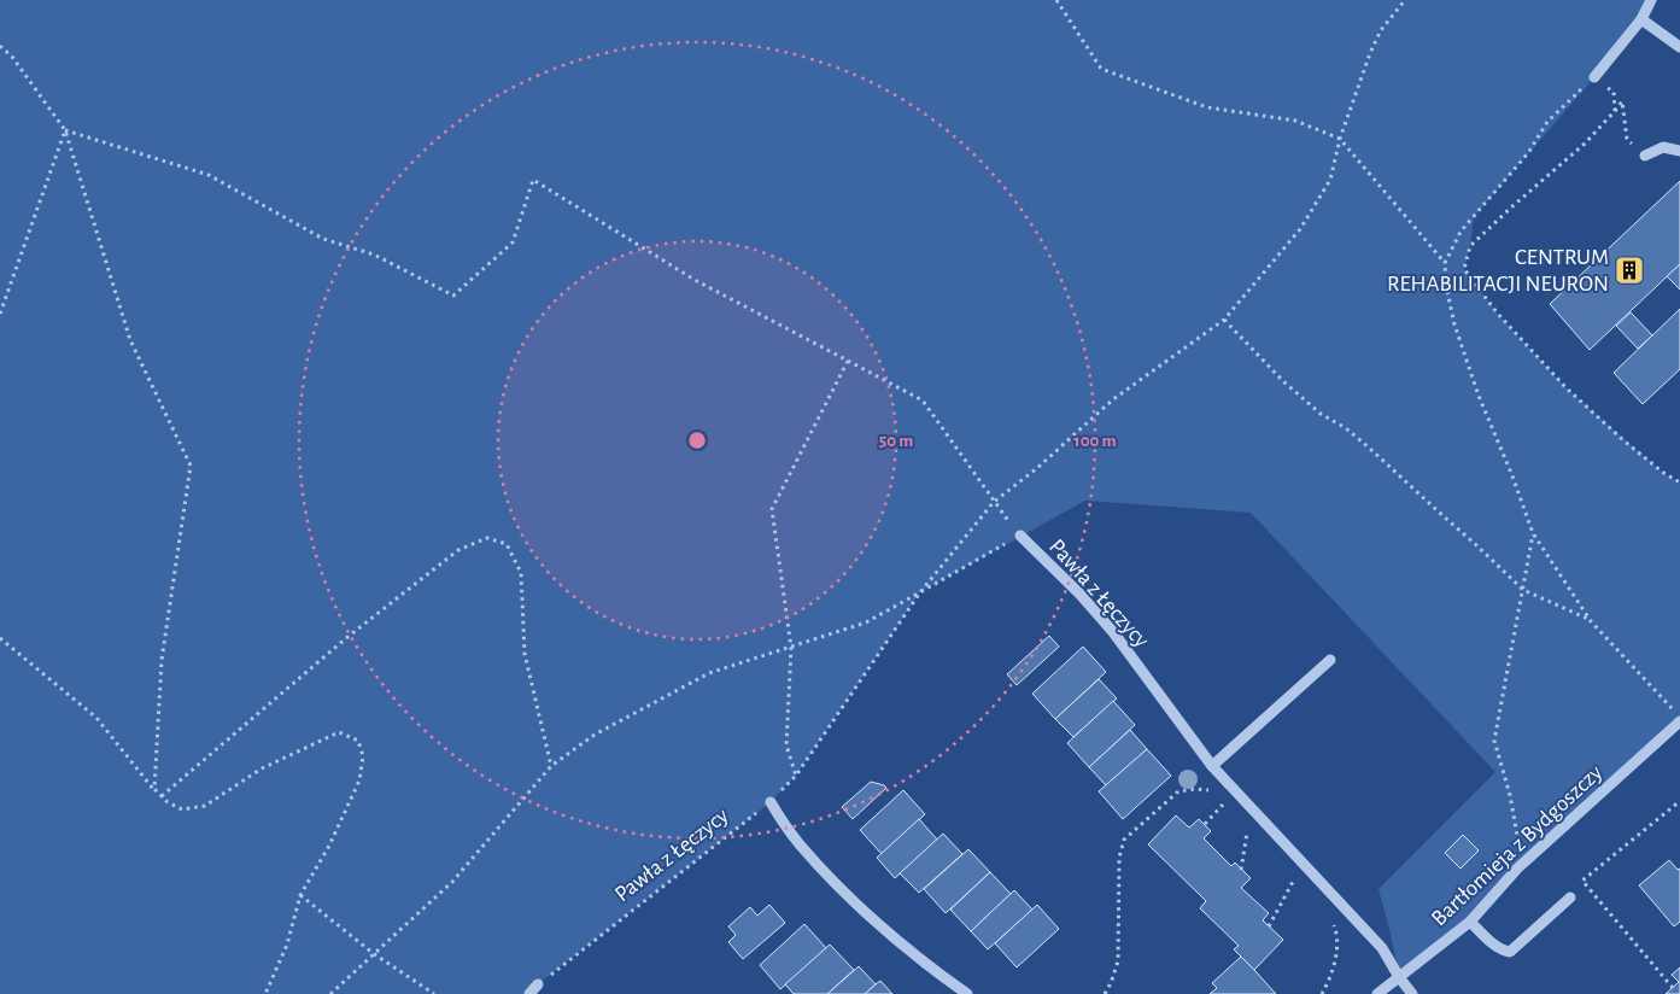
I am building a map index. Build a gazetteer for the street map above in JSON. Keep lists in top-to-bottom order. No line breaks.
{"streets":{"street":["Pawła z Łęczycy","Bartłomieja z Bydgoszczy"]},"crossings":[["Pawła z Łęczycy","Bartłomieja z Bydgoszczy"]],"places":{"building":["CENTRUM REHABILITACJI NEURON"]},"rings":["50 m","100 m"]}
